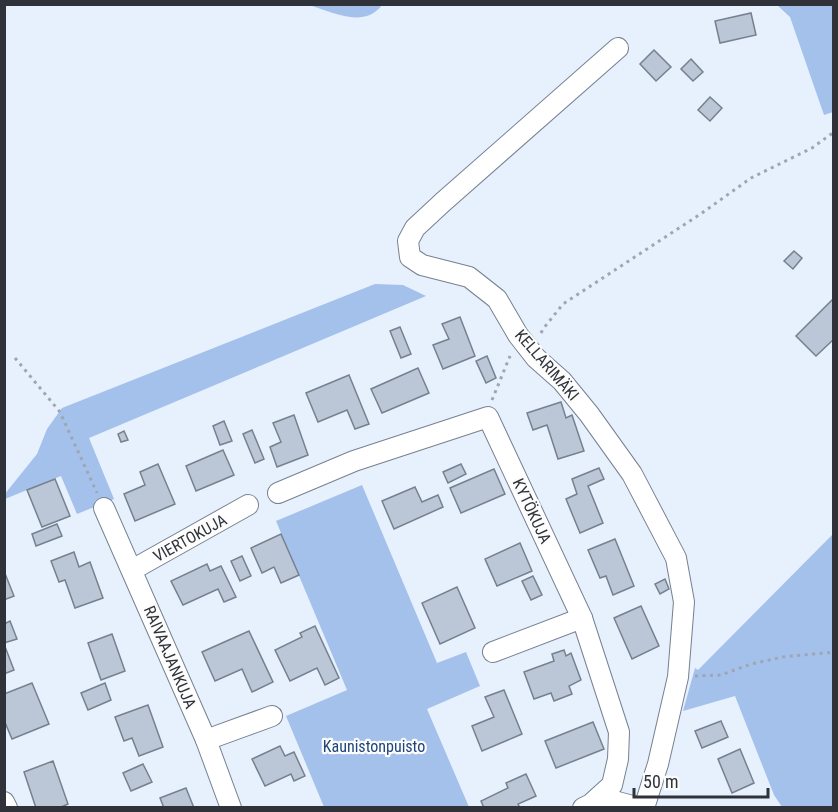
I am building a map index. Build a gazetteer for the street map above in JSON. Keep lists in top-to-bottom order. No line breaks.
{"streets":{"street":["KELLARIMÄKI","KYTÖKUJA","VIERTOKUJA","RAIVAAJANKUJA"]},"crossings":[["VIERTOKUJA","RAIVAAJANKUJA"]],"parks":["Kaunistonpuisto"],"scale_bar":"50 m"}
